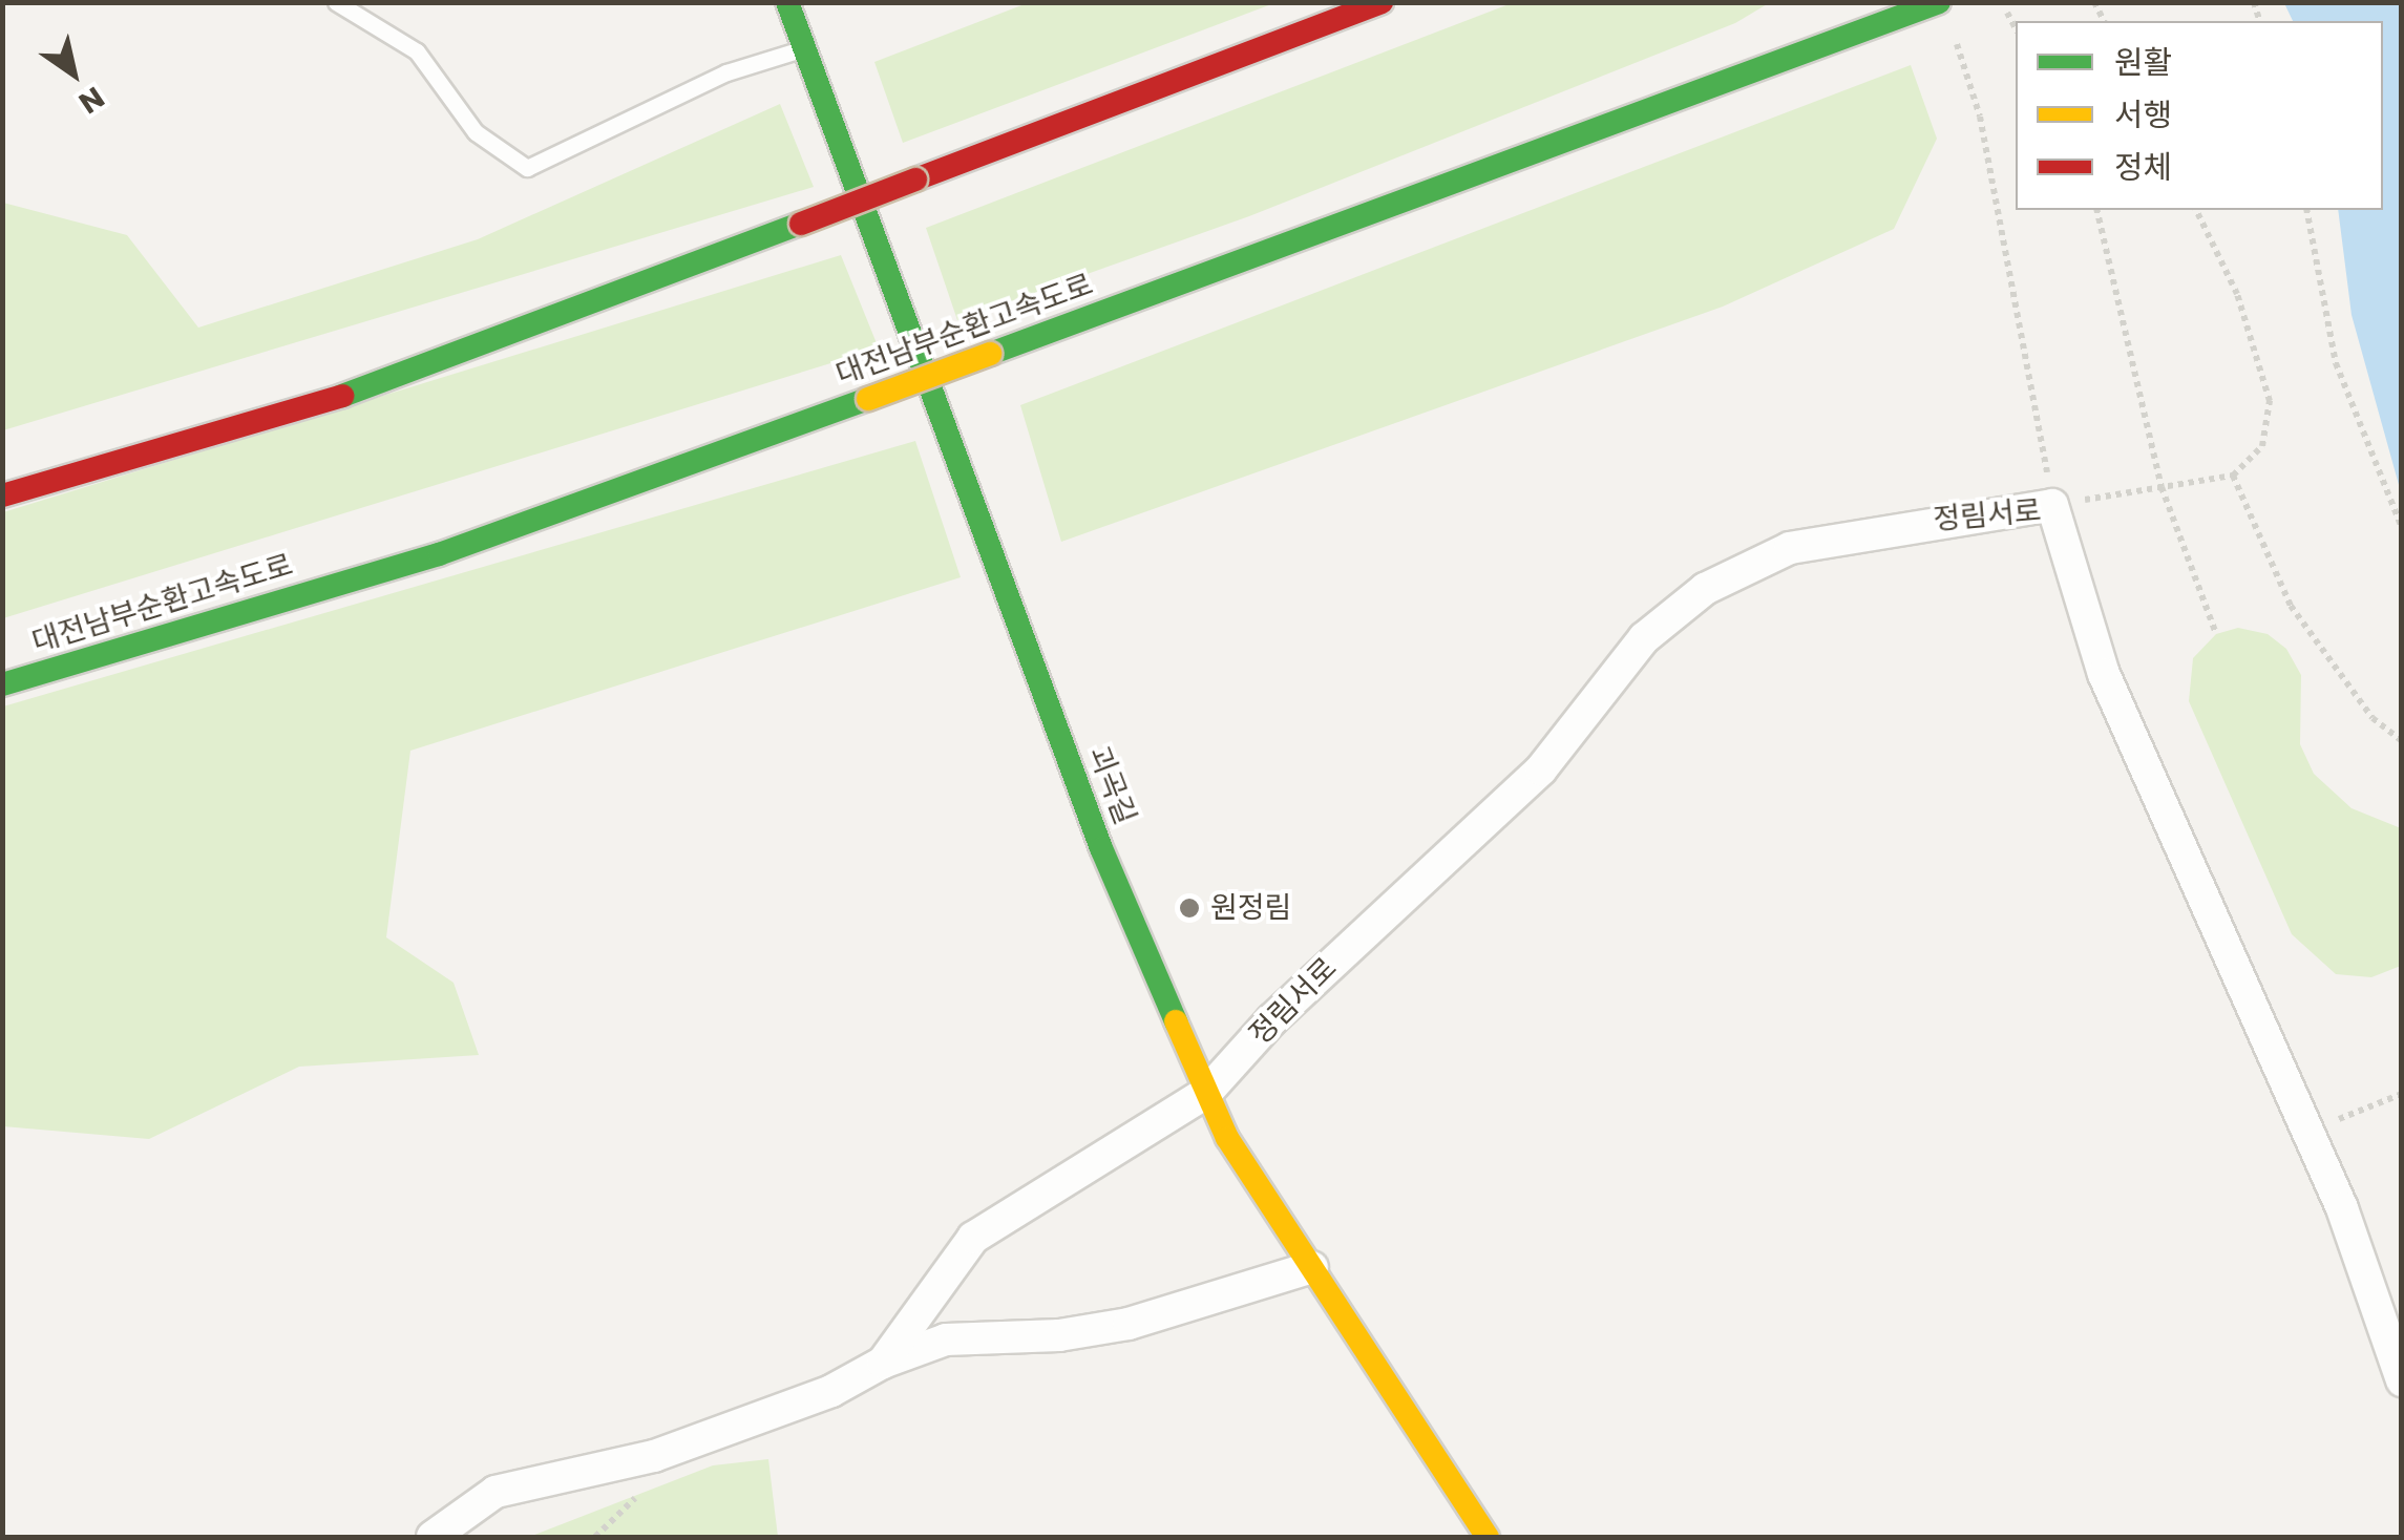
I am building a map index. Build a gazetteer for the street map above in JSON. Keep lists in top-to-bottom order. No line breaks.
{"streets":{"main road":["대전남부순환고속도로","괴곡길"],"street":["정림서로"]},"crossings":[["정림서로","괴곡길"]],"places":["원정림"],"legend":["원활","서행","정체"],"north":"bottom right"}
